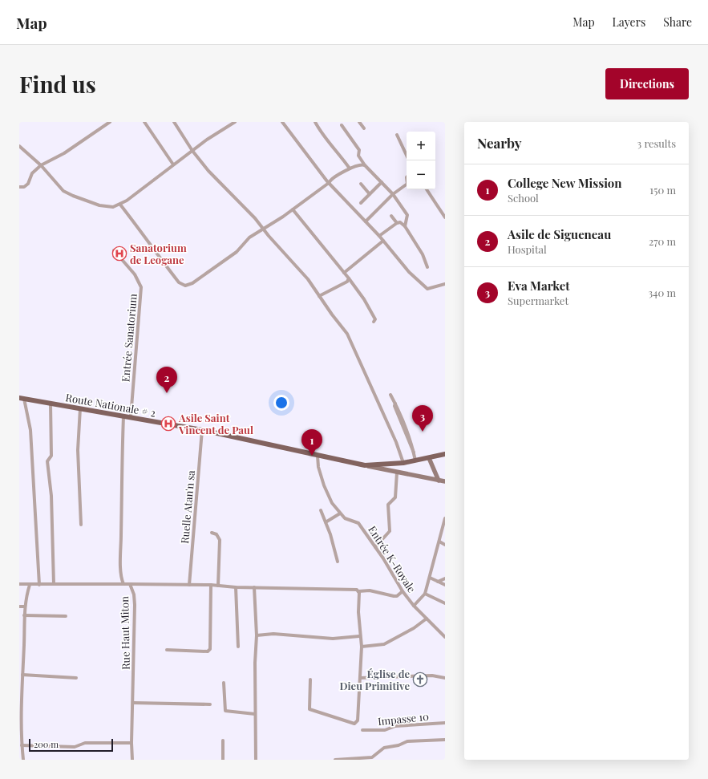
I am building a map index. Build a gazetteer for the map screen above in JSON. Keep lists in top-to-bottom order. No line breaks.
{"streets":{"main road":["Route Nationale # 2"],"street":["Entrée Sanatorium","Ruelle Atan'n sa","Entrée K-Royale","Rue Haut Miton","Impasse 10"]},"crossings":[["Entrée Sanatorium","Route Nationale # 2"],["Route Nationale # 2","Ruelle Atan'n sa"],["Route Nationale # 2","Entrée K-Royale"],["Route Nationale # 2","Rue Haut Miton"]],"places":{"hospital":["Sanatorium de Leogane","Asile Saint Vincent de Paul"],"church":["Église de Dieu Primitive"]},"scale_bar":"200 m","page":{"header":"Map","nav":["Map","Layers","Share"],"buttons":"Directions","title":"Find us","heading":["Nearby","3 results"],"map_buttons":["+","−"],"list":[{"mark":"1","name":"College New Mission","note":"School","value":"150 m"},{"mark":"2","name":"Asile de Sigueneau","note":"Hospital","value":"270 m"},{"mark":"3","name":"Eva Market","note":"Supermarket","value":"340 m"}],"pins":["2","3","1"],"scale":"200 m"}}
